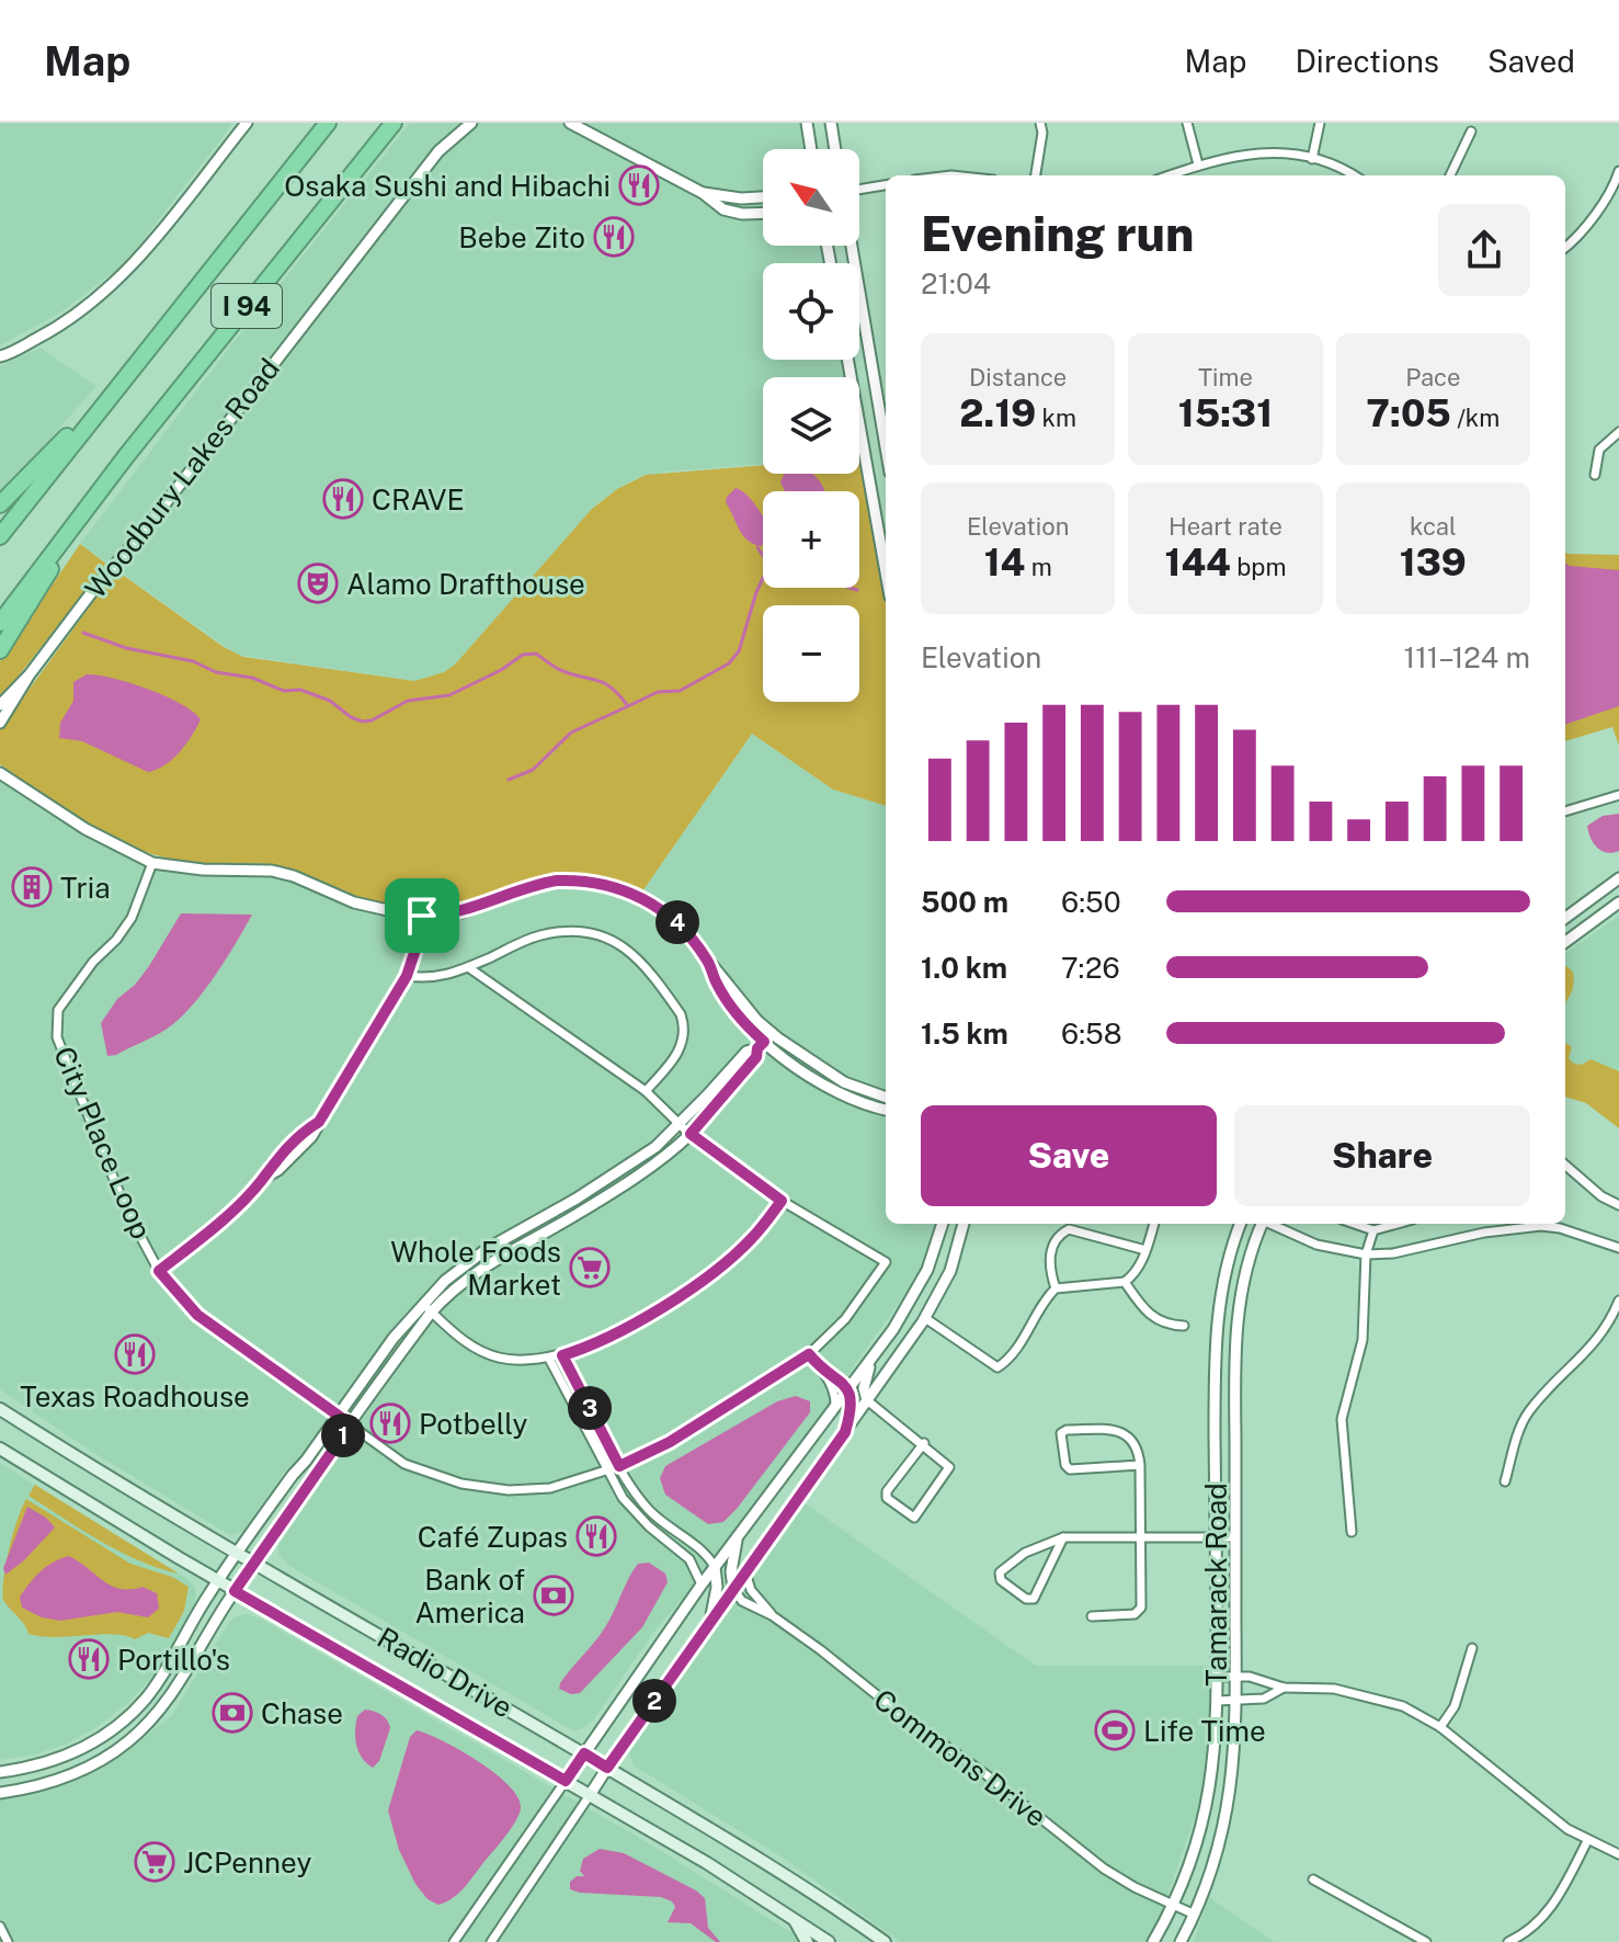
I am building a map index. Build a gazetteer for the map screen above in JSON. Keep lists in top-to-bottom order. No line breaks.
{"streets":{"highway":["I 94"],"main road":["Radio Drive"],"street":["Woodbury Lakes Road","City Place Loop","Tamarack Road","Commons Drive"]},"crossings":[["Tamarack Road","Commons Drive"]],"places":{"restaurant":["Osaka Sushi and Hibachi","Bebe Zito","CRAVE","Texas Roadhouse","Potbelly","Café Zupas","Portillo's"],"theatre":["Alamo Drafthouse"],"building":["Tria"],"supermarket":["Whole Foods Market","JCPenney"],"bank":["Bank of America","Chase"],"sports":["Life Time"]},"north":"top left","page":{"header":"Map","nav":["Map","Directions","Saved"],"map_buttons":["+","−"],"heading":["Evening run","21:04"],"stats":[["Distance","2.19 km"],["Time","15:31"],["Pace","7:05 /km"],["Elevation","14 m"],["Heart rate","144 bpm"],["kcal","139"]],"chart":["Elevation","111–124 m"],"list":[{"name":"500 m","note":"6:50"},{"name":"1.0 km","note":"7:26"},{"name":"1.5 km","note":"6:58"}],"pins":["4","3","1","2"],"buttons":["Save","Share"]}}
